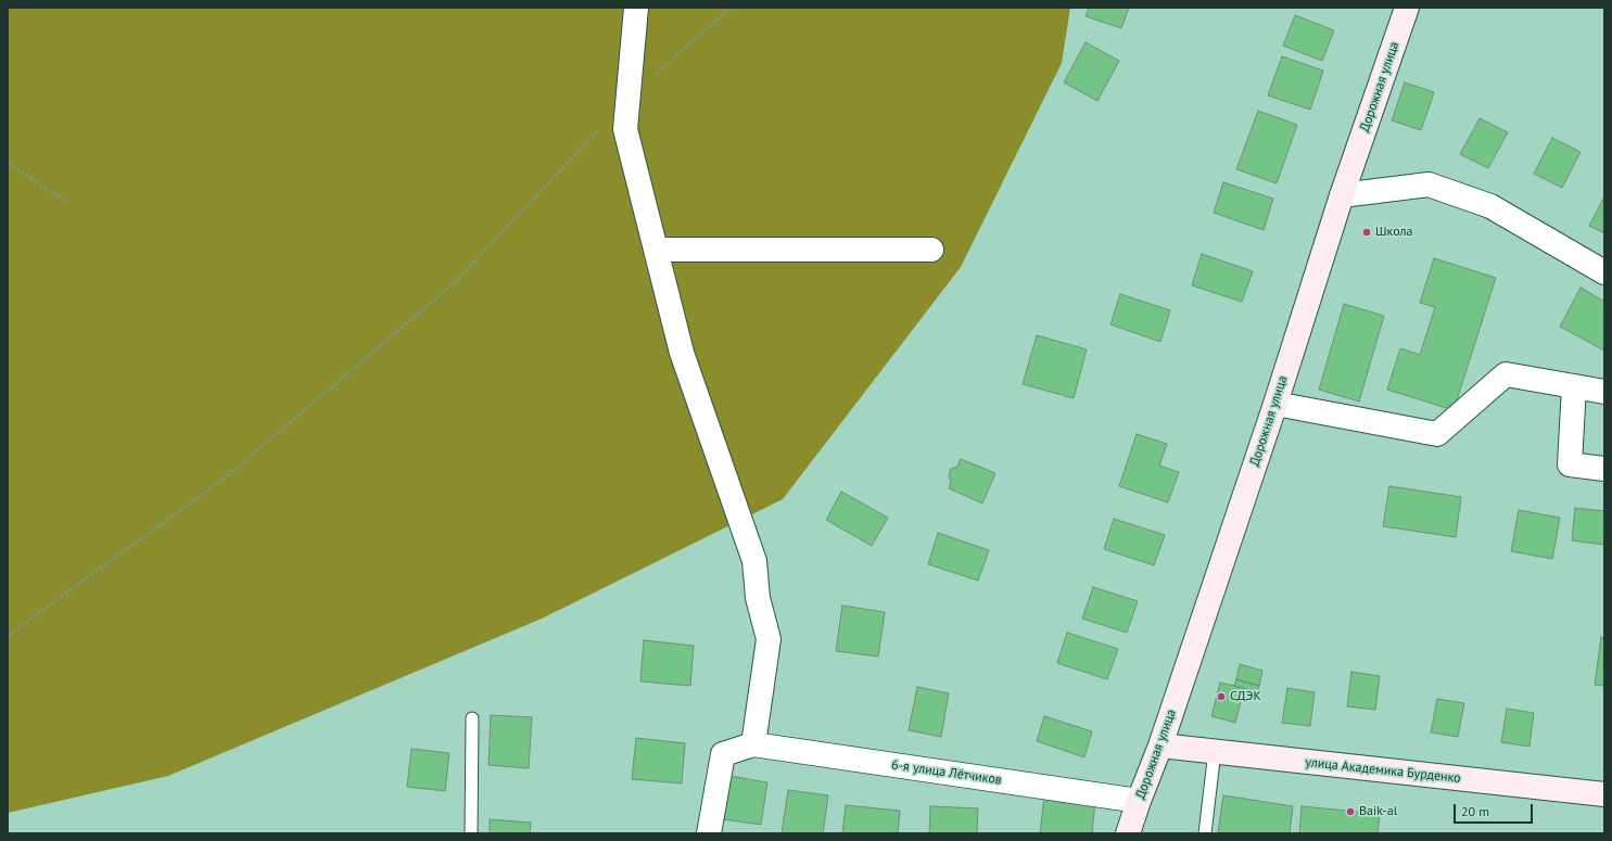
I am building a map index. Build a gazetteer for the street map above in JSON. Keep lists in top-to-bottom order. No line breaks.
{"streets":{"main road":["Дорожная улица","улица Академика Бурденко"],"street":["6-я улица Лётчиков"]},"crossings":[["Дорожная улица","улица Академика Бурденко"],["Дорожная улица","6-я улица Лётчиков"]],"places":["Школа","СДЭК","Baik-al"],"scale_bar":"20 m"}
